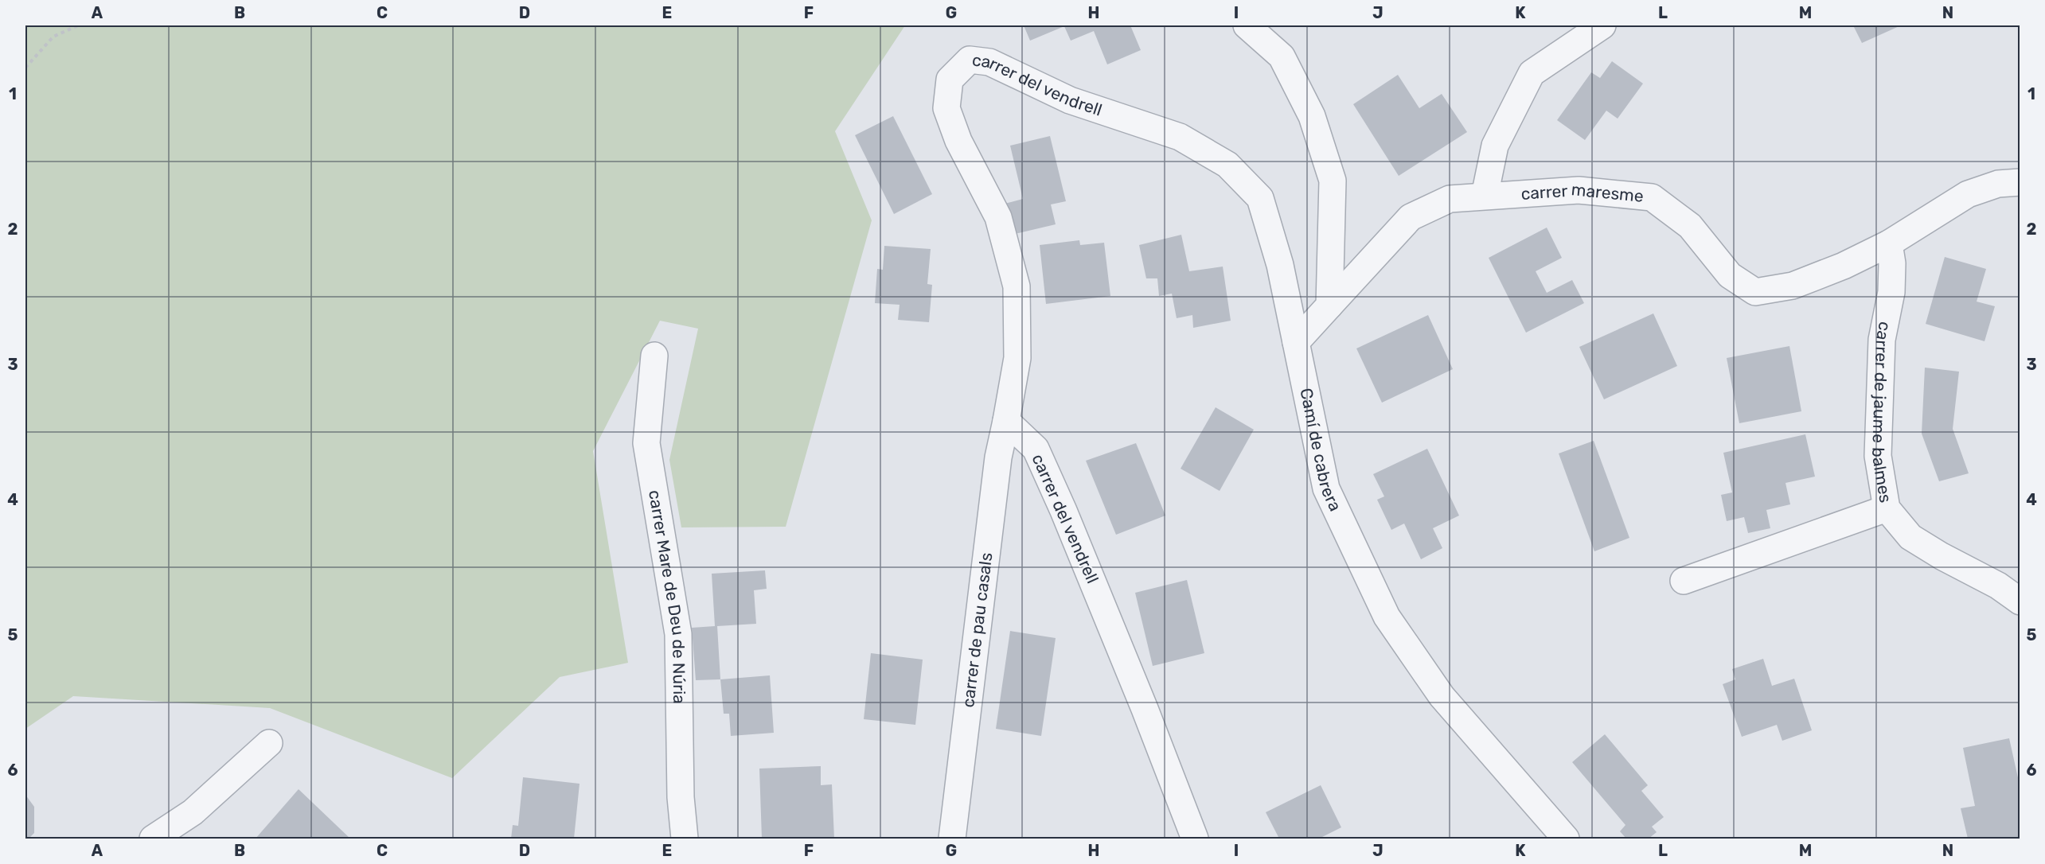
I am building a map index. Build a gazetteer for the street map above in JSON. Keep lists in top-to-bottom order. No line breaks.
{"streets":{"street":["carrer del vendrell","carrer maresme","carrer de jaume balmes","Camí de cabrera","carrer Mare de Deu de Núria","carrer de pau casals"]},"crossings":[["carrer del vendrell","Camí de cabrera"],["carrer del vendrell","carrer de pau casals"],["carrer maresme","carrer de jaume balmes"]],"grid":{"columns":["A","B","C","D","E","F","G","H","I","J","K","L","M","N"],"rows":["1","2","3","4","5","6"]}}
